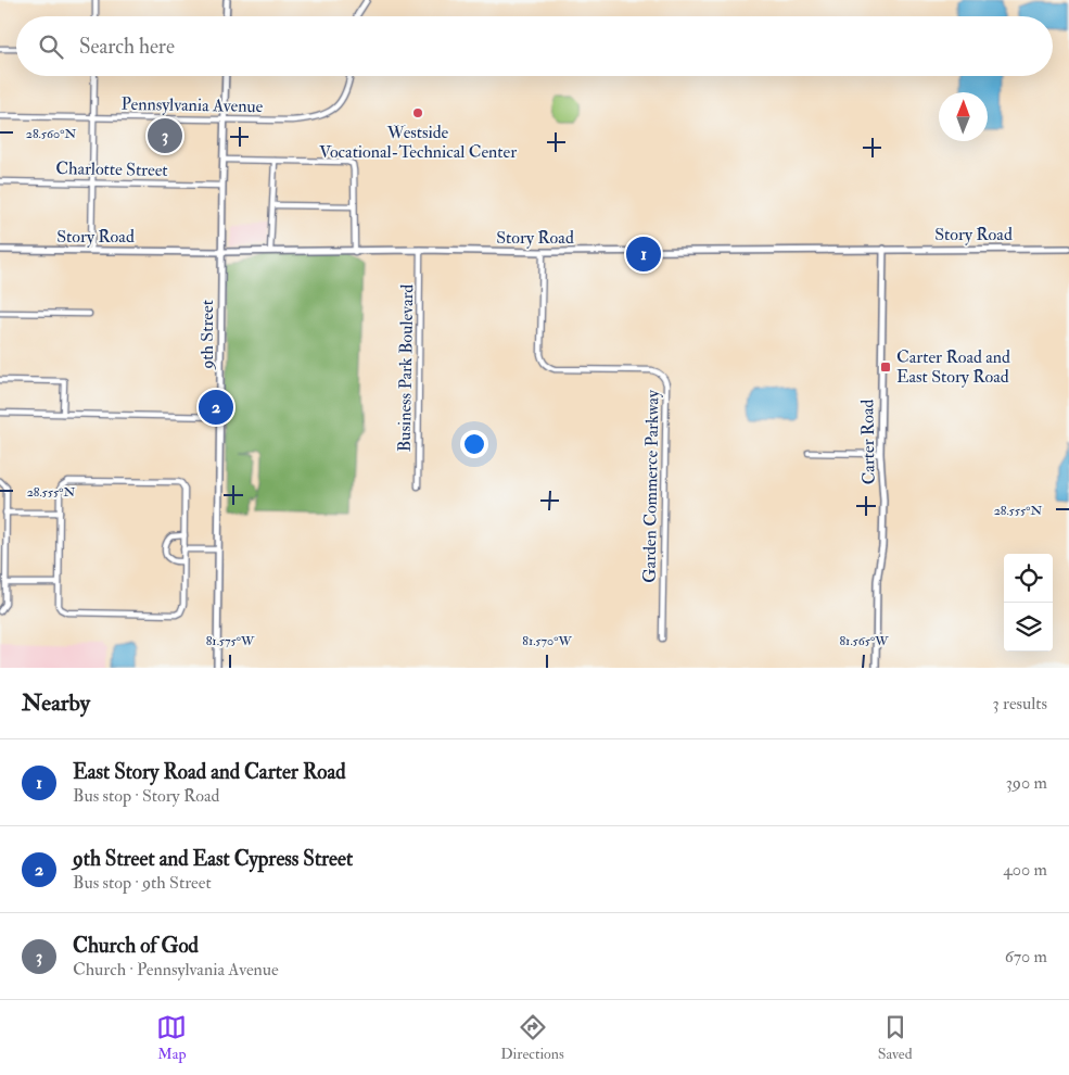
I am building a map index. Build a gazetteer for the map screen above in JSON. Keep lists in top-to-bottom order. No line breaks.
{"streets":{"street":["Pennsylvania Avenue","Charlotte Street","Story Road","9th Street","Business Park Boulevard","Carter Road","Garden Commerce Parkway"]},"crossings":[["Pennsylvania Avenue","9th Street"],["Charlotte Street","9th Street"],["Story Road","9th Street"],["Story Road","Business Park Boulevard"],["Story Road","Carter Road"],["Story Road","Garden Commerce Parkway"]],"places":{"other":["Westside Vocational-Technical Center"],"transit":["Carter Road and East Story Road"]},"north":"top","page":{"search":"Search here","pins":["3","1","2"],"heading":["Nearby","3 results"],"list":[{"mark":"1","name":"East Story Road and Carter Road","note":"Bus stop · Story Road","value":"390 m"},{"mark":"2","name":"9th Street and East Cypress Street","note":"Bus stop · 9th Street","value":"400 m"},{"mark":"3","name":"Church of God","note":"Church · Pennsylvania Avenue","value":"670 m"}],"nav":["Map","Directions","Saved"]},"coordinates":["28.560°N","28.555°N","81.575°W","81.570°W","81.565°W"]}
